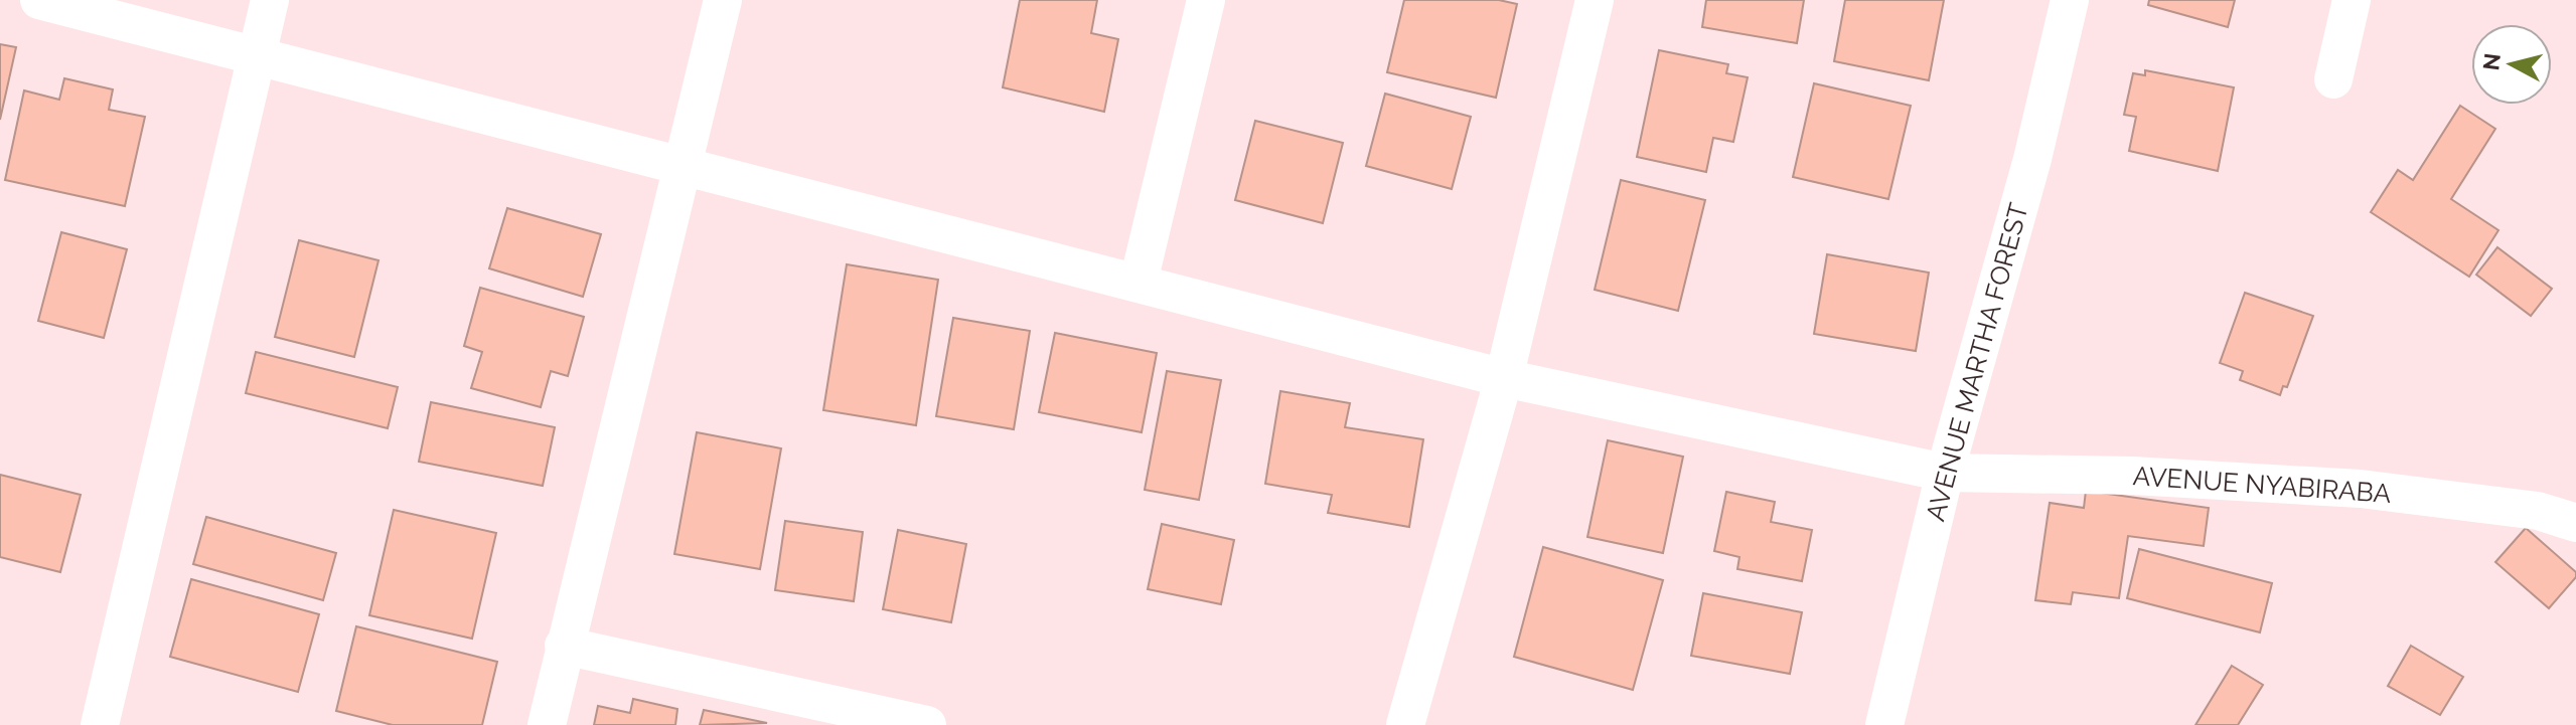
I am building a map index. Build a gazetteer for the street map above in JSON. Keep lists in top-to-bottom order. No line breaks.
{"streets":{"street":["AVENUE MARTHA FOREST","AVENUE NYABIRABA"]},"crossings":[["AVENUE MARTHA FOREST","AVENUE NYABIRABA"]],"north":"left"}
